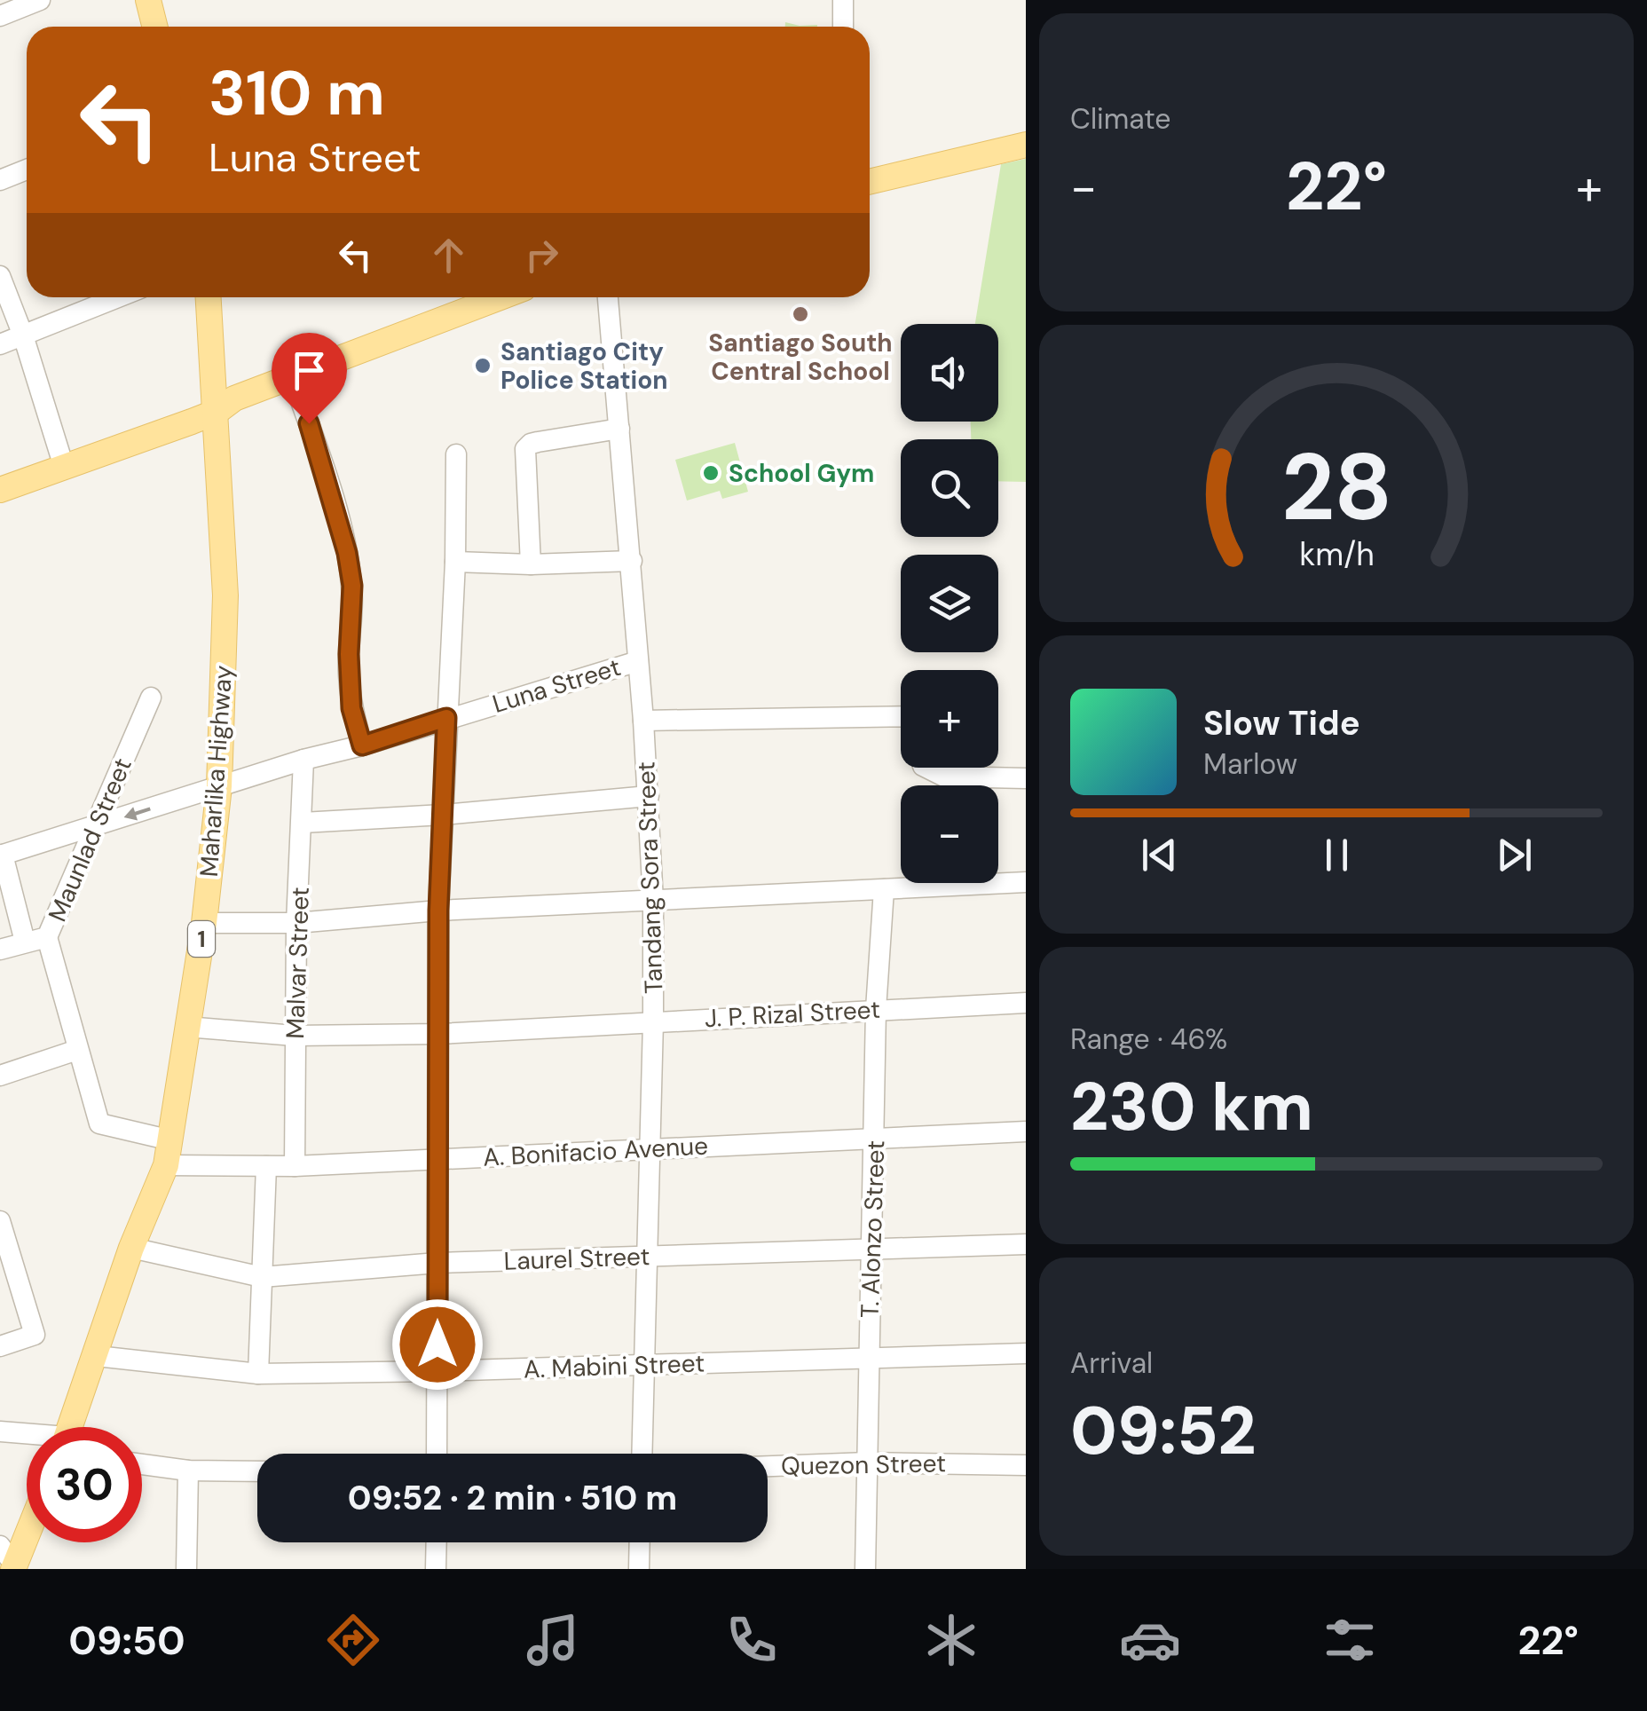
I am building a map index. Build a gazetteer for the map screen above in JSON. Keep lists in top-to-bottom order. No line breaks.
{"streets":{"main road":["Maharlika Highway","1"],"street":["Luna Street","Maunlad Street","Tandang Sora Street","Malvar Street","J. P. Rizal Street","A. Bonifacio Avenue","T. Alonzo Street","Laurel Street","A. Mabini Street","Quezon Street"]},"crossings":[["Luna Street","Maharlika Highway"],["Luna Street","Tandang Sora Street"],["Luna Street","Malvar Street"],["Maharlika Highway","J. P. Rizal Street"],["Maharlika Highway","A. Bonifacio Avenue"],["Maharlika Highway","Laurel Street"],["Maharlika Highway","A. Mabini Street"],["Tandang Sora Street","J. P. Rizal Street"],["Tandang Sora Street","A. Bonifacio Avenue"],["Tandang Sora Street","Laurel Street"],["Tandang Sora Street","A. Mabini Street"],["Malvar Street","J. P. Rizal Street"],["Malvar Street","A. Bonifacio Avenue"],["J. P. Rizal Street","T. Alonzo Street"],["A. Bonifacio Avenue","T. Alonzo Street"],["T. Alonzo Street","Laurel Street"],["T. Alonzo Street","A. Mabini Street"],["T. Alonzo Street","Quezon Street"]],"places":["Santiago South Central School","Santiago City Police Station","School Gym"],"page":{"tile":["Climate",["Range · 46%","230 km"],["Arrival","09:52"]],"turn":["310 m","Luna Street"],"heat":["−","22°","+"],"map_buttons":["+","−"],"song":["Slow Tide","Marlow"],"limit":"30","trip":"09:52 · 2 min · 510 m","tabs":["09:50","22°"],"gauge":["28","km/h"]}}
